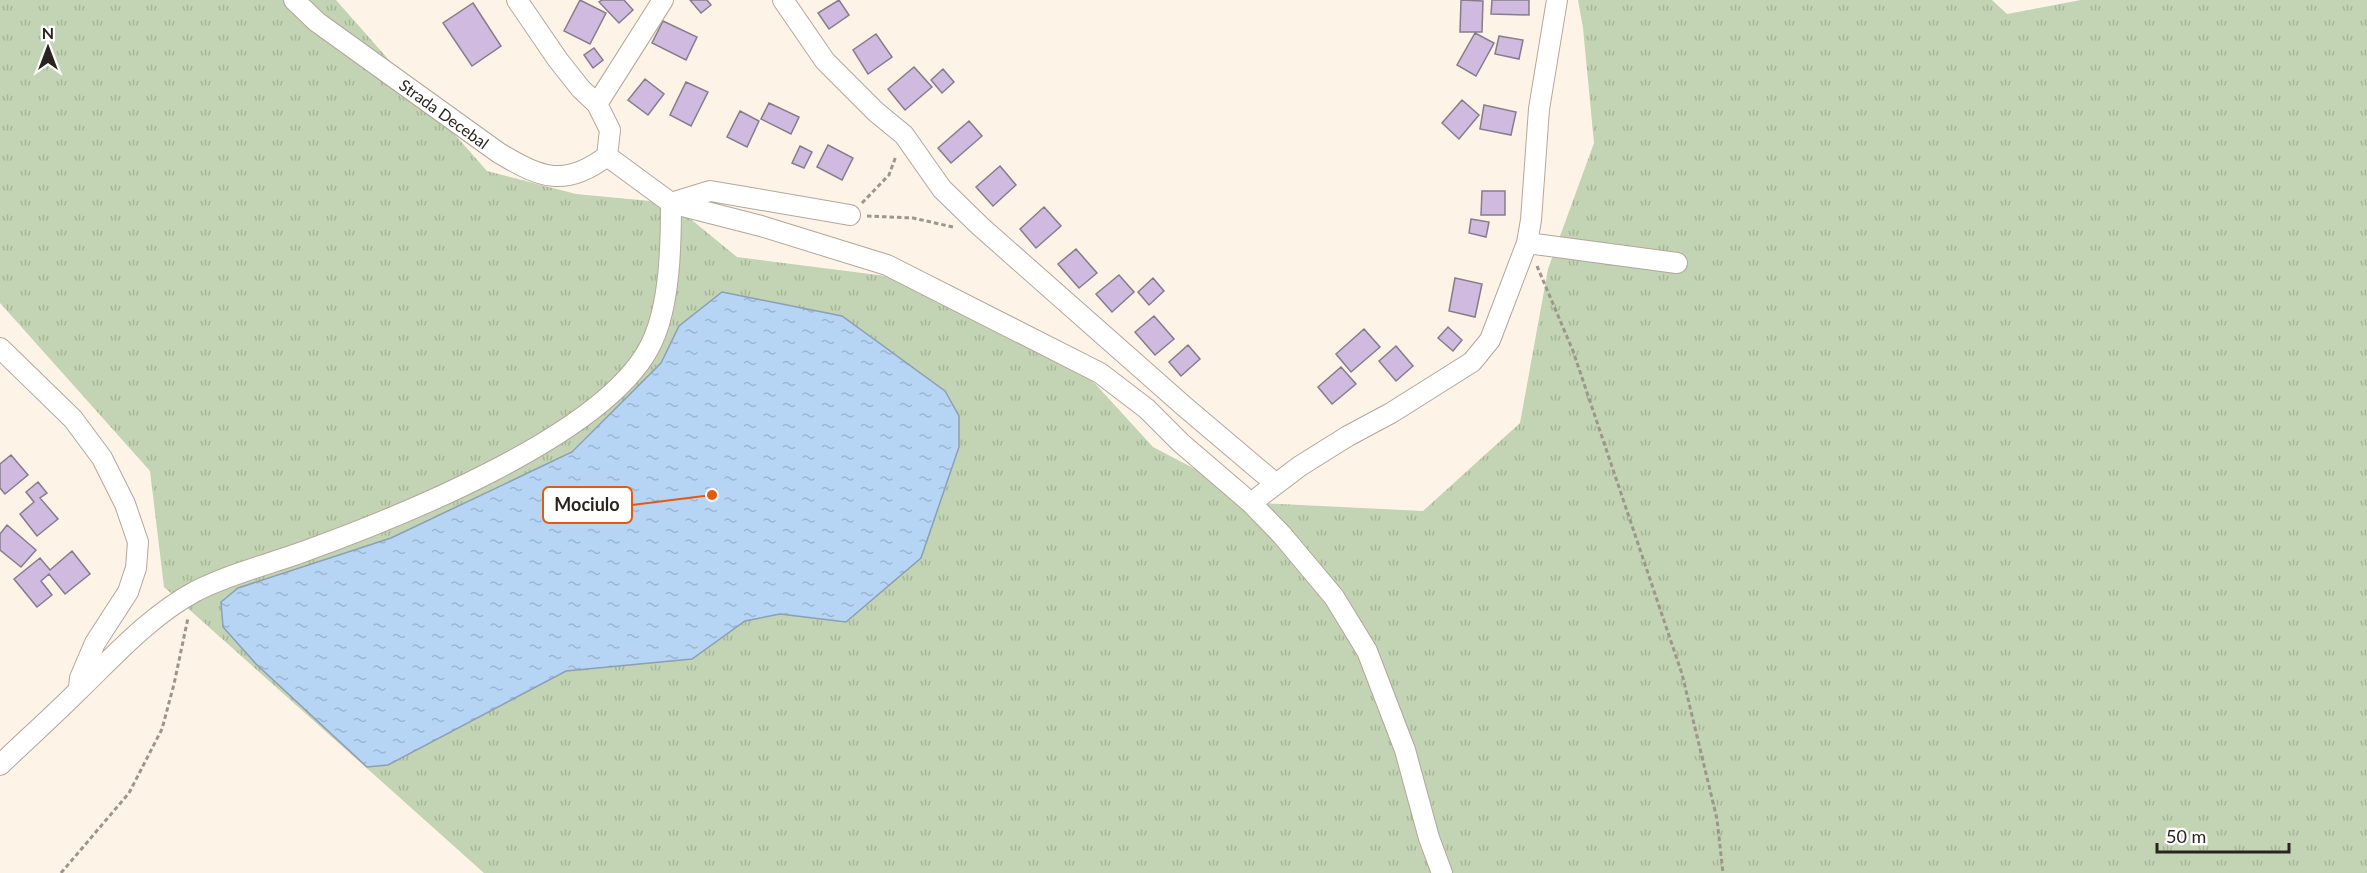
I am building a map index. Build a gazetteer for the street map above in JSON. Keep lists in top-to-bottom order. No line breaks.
{"streets":{"street":["Strada Decebal"]},"places":["Mociulo"],"scale_bar":"50 m","north":"top"}
